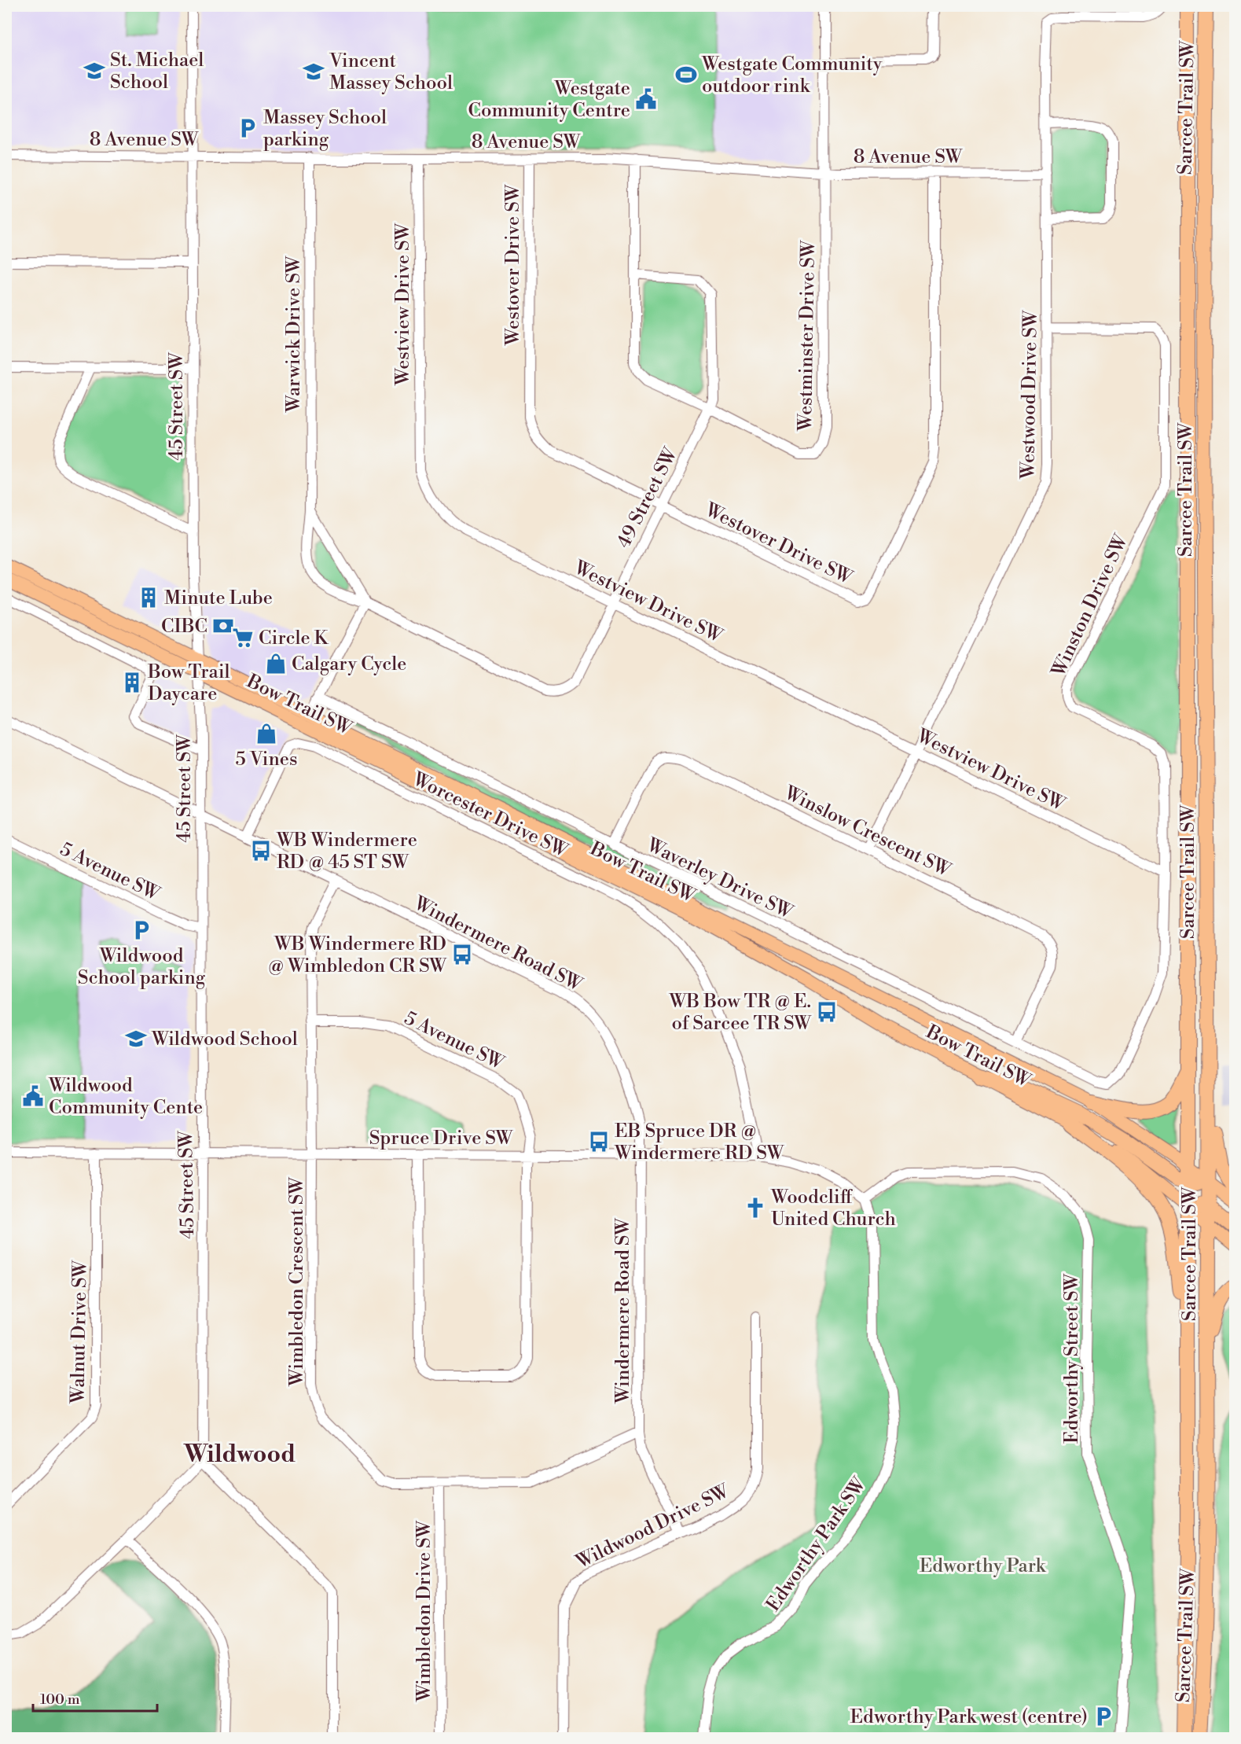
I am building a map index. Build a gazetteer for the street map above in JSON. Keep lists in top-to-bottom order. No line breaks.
{"streets":{"highway":["Sarcee Trail SW"],"main road":["Bow Trail SW"],"street":["8 Avenue SW","Westover Drive SW","Westview Drive SW","Warwick Drive SW","Westminster Drive SW","Westwood Drive SW","45 Street SW","49 Street SW","Winston Drive SW","Worcester Drive SW","Winslow Crescent SW","5 Avenue SW","Waverley Drive SW","Windermere Road SW","Spruce Drive SW","Wimbledon Crescent SW","Walnut Drive SW","Edworthy Street SW","Wildwood Drive SW","Edworthy Park SW","Wimbledon Drive SW"]},"crossings":[["Sarcee Trail SW","Bow Trail SW"],["8 Avenue SW","Westover Drive SW"],["8 Avenue SW","Westview Drive SW"],["8 Avenue SW","Warwick Drive SW"],["8 Avenue SW","Westminster Drive SW"],["8 Avenue SW","Westwood Drive SW"],["8 Avenue SW","45 Street SW"],["Westover Drive SW","49 Street SW"],["Westview Drive SW","Warwick Drive SW"],["Westview Drive SW","Westwood Drive SW"],["Westview Drive SW","49 Street SW"],["Westview Drive SW","Winston Drive SW"],["Warwick Drive SW","49 Street SW"],["Westminster Drive SW","49 Street SW"],["Westwood Drive SW","Winston Drive SW"],["Westwood Drive SW","Winslow Crescent SW"],["45 Street SW","Bow Trail SW"],["45 Street SW","5 Avenue SW"],["45 Street SW","Windermere Road SW"],["45 Street SW","Spruce Drive SW"],["Winston Drive SW","Waverley Drive SW"],["Worcester Drive SW","Windermere Road SW"],["Worcester Drive SW","Spruce Drive SW"],["Winslow Crescent SW","Waverley Drive SW"],["5 Avenue SW","Spruce Drive SW"],["5 Avenue SW","Wimbledon Crescent SW"],["Windermere Road SW","Spruce Drive SW"],["Windermere Road SW","Wimbledon Crescent SW"],["Windermere Road SW","Wildwood Drive SW"],["Spruce Drive SW","Wimbledon Crescent SW"],["Spruce Drive SW","Walnut Drive SW"],["Spruce Drive SW","Edworthy Street SW"],["Spruce Drive SW","Edworthy Park SW"],["Wimbledon Crescent SW","Wimbledon Drive SW"],["Edworthy Street SW","Edworthy Park SW"]],"districts":["Wildwood"],"parks":["Edworthy Park"],"places":{"school or university":["St. Michael School","Vincent Massey School","Wildwood School"],"sports":["Westgate Community outdoor rink"],"public building":["Westgate Community Centre","Wildwood Community Cente"],"parking":["Massey School parking","Wildwood School parking","Edworthy Park west (centre)"],"building":["Minute Lube","Bow Trail Daycare"],"bank":["CIBC"],"supermarket":["Circle K"],"shop":["Calgary Cycle","5 Vines"],"bus stop":["WB Windermere RD @ 45 ST SW","WB Windermere RD @ Wimbledon CR SW","WB Bow TR @ E. of Sarcee TR SW","EB Spruce DR @ Windermere RD SW"],"church":["Woodcliff United Church"]},"scale_bar":"100 m"}
